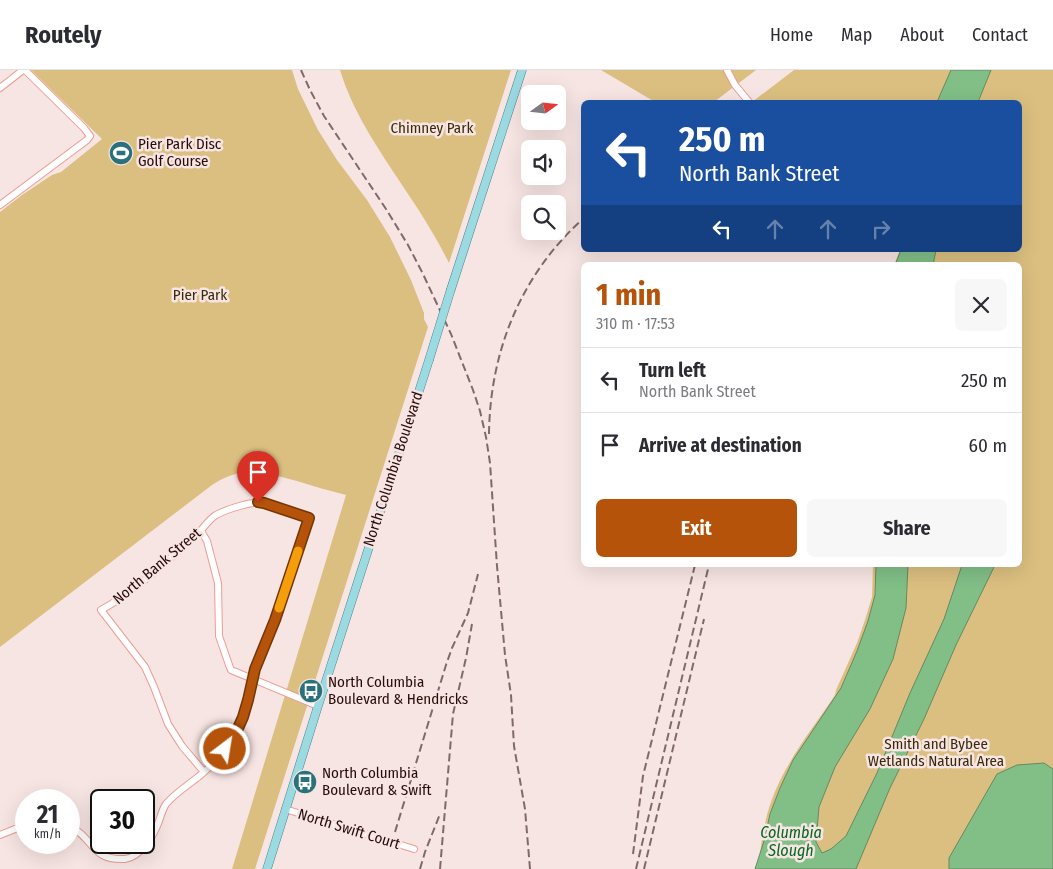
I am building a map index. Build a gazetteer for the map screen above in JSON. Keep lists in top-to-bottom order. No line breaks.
{"streets":{"main road":["North Columbia Boulevard"],"street":["North Bank Street","North Swift Court"]},"crossings":[["North Columbia Boulevard","North Swift Court"]],"water":["Columbia Slough"],"parks":["Chimney Park","Pier Park","Smith and Bybee Wetlands Natural Area"],"places":{"sports":["Pier Park Disc Golf Course"],"bus stop":["North Columbia Boulevard & Hendricks","North Columbia Boulevard & Swift"]},"north":"right","page":{"header":"Routely","nav":["Home","Map","About","Contact"],"turn":["250 m","North Bank Street"],"heading":["1 min","310 m · 17:53"],"list":[{"name":"Turn left","note":"North Bank Street","value":"250 m"},{"name":"Arrive at destination","value":"60 m"}],"buttons":["Exit","Share"],"speed":"21 km/h","limit":"30"}}
